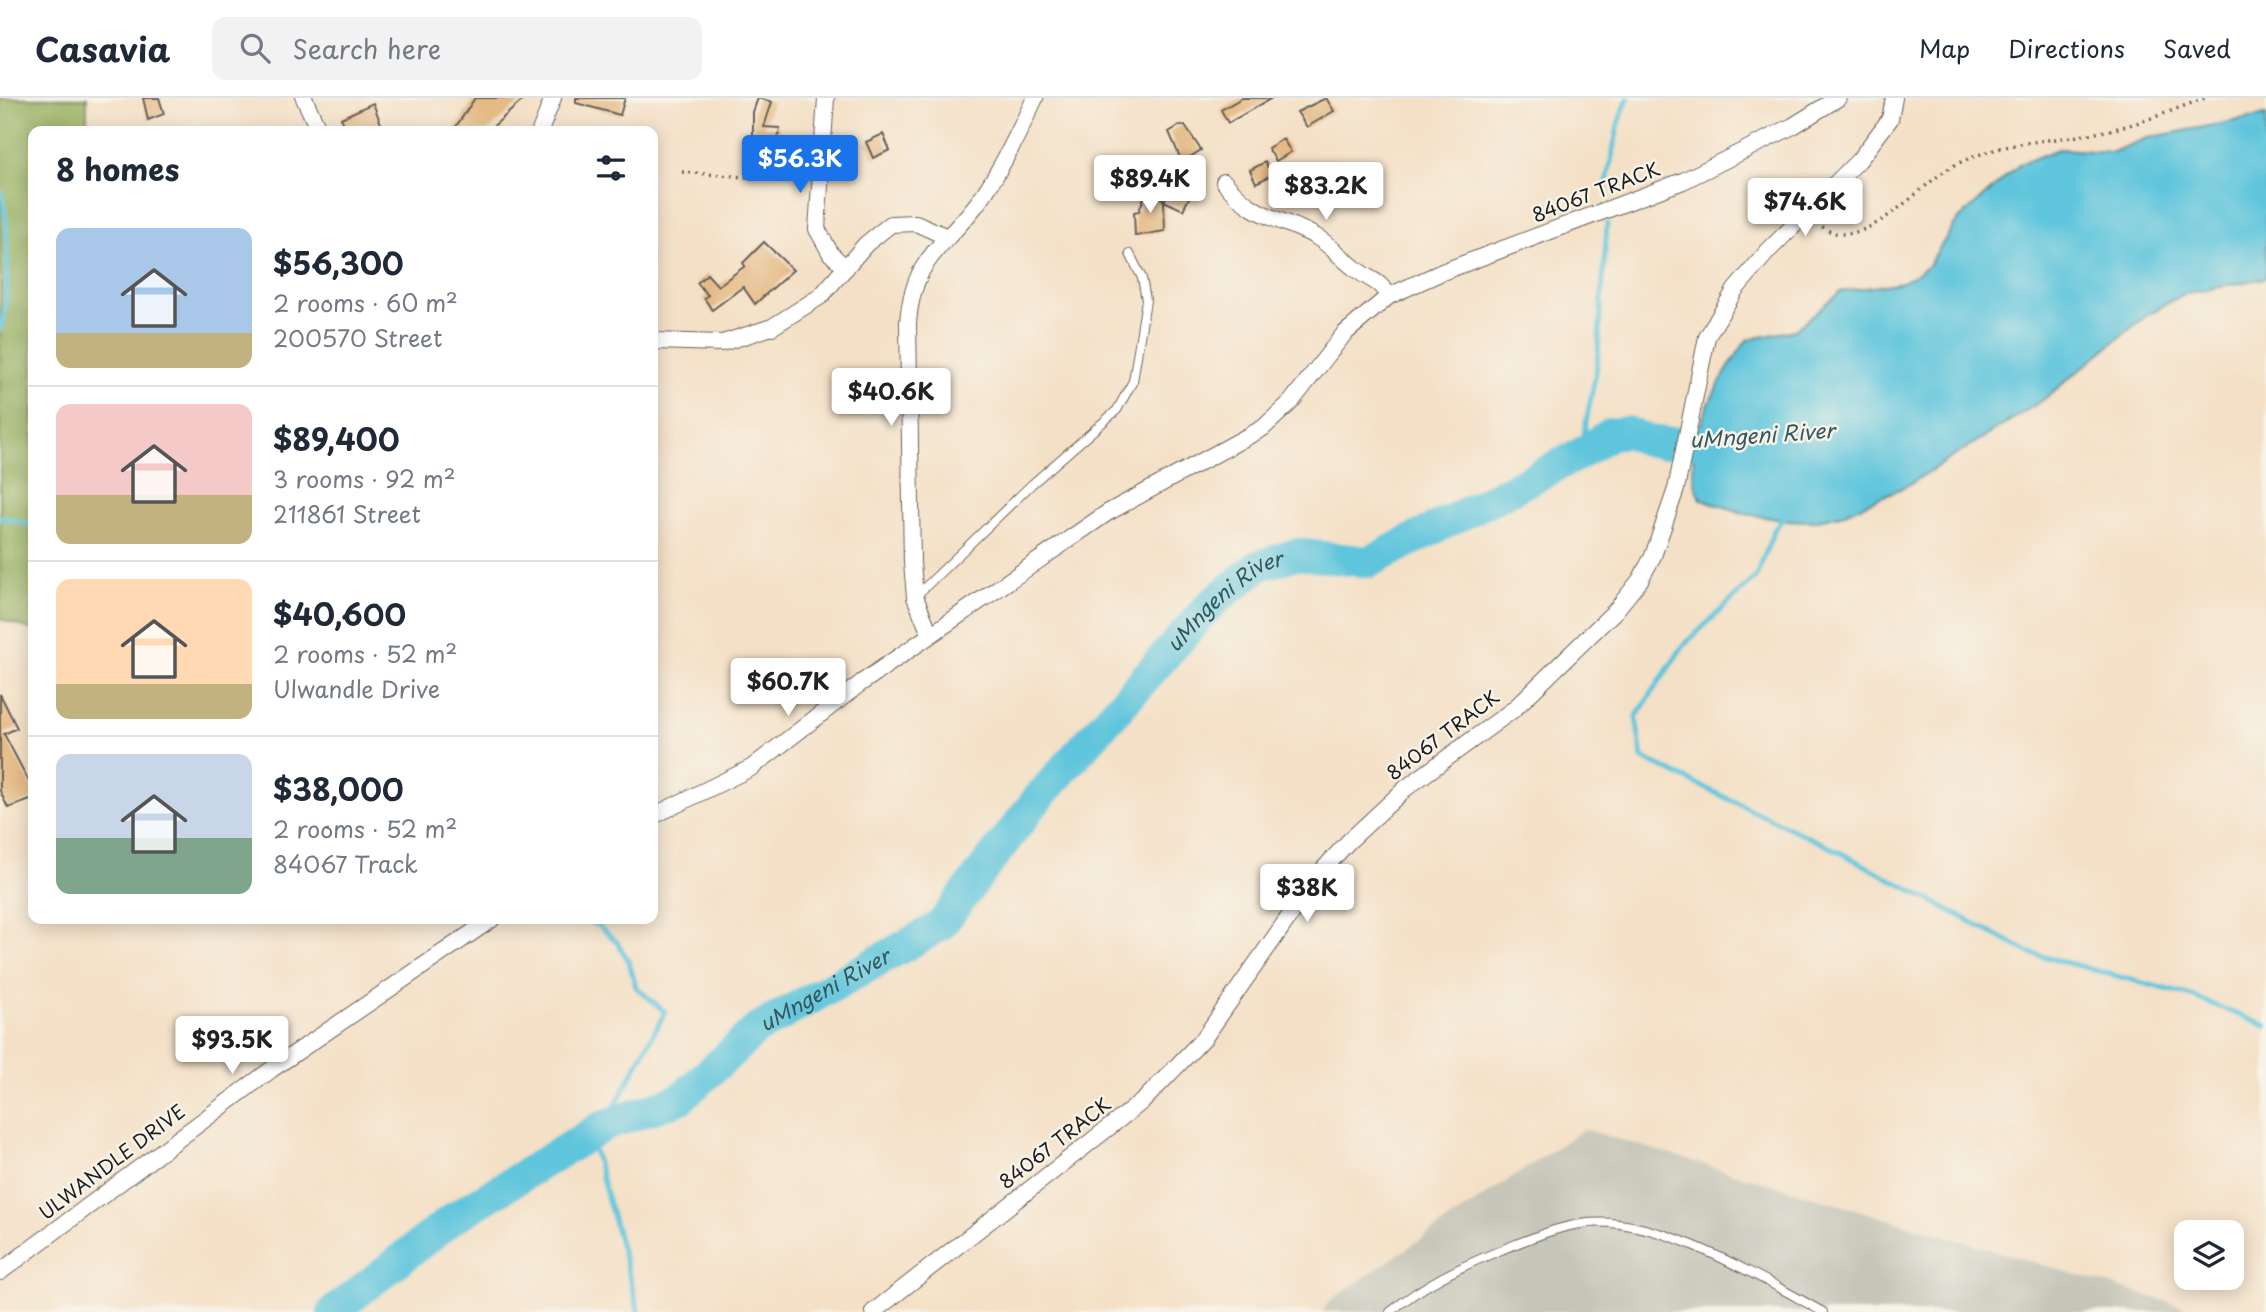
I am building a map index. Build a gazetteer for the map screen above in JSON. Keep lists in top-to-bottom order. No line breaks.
{"streets":{"street":["84067 TRACK","ULWANDLE DRIVE"]},"water":["uMngeni River"],"page":{"header":"Casavia","search":"Search here","nav":["Map","Directions","Saved"],"heading":"8 homes","price":["$56.3K","$89.4K","$83.2K","$74.6K","$40.6K","$60.7K","$38K","$93.5K"],"list":[{"name":"$56,300","note":"2 rooms · 60 m² · 200570 Street"},{"name":"$89,400","note":"3 rooms · 92 m² · 211861 Street"},{"name":"$40,600","note":"2 rooms · 52 m² · Ulwandle Drive"},{"name":"$38,000","note":"2 rooms · 52 m² · 84067 Track"}]}}
